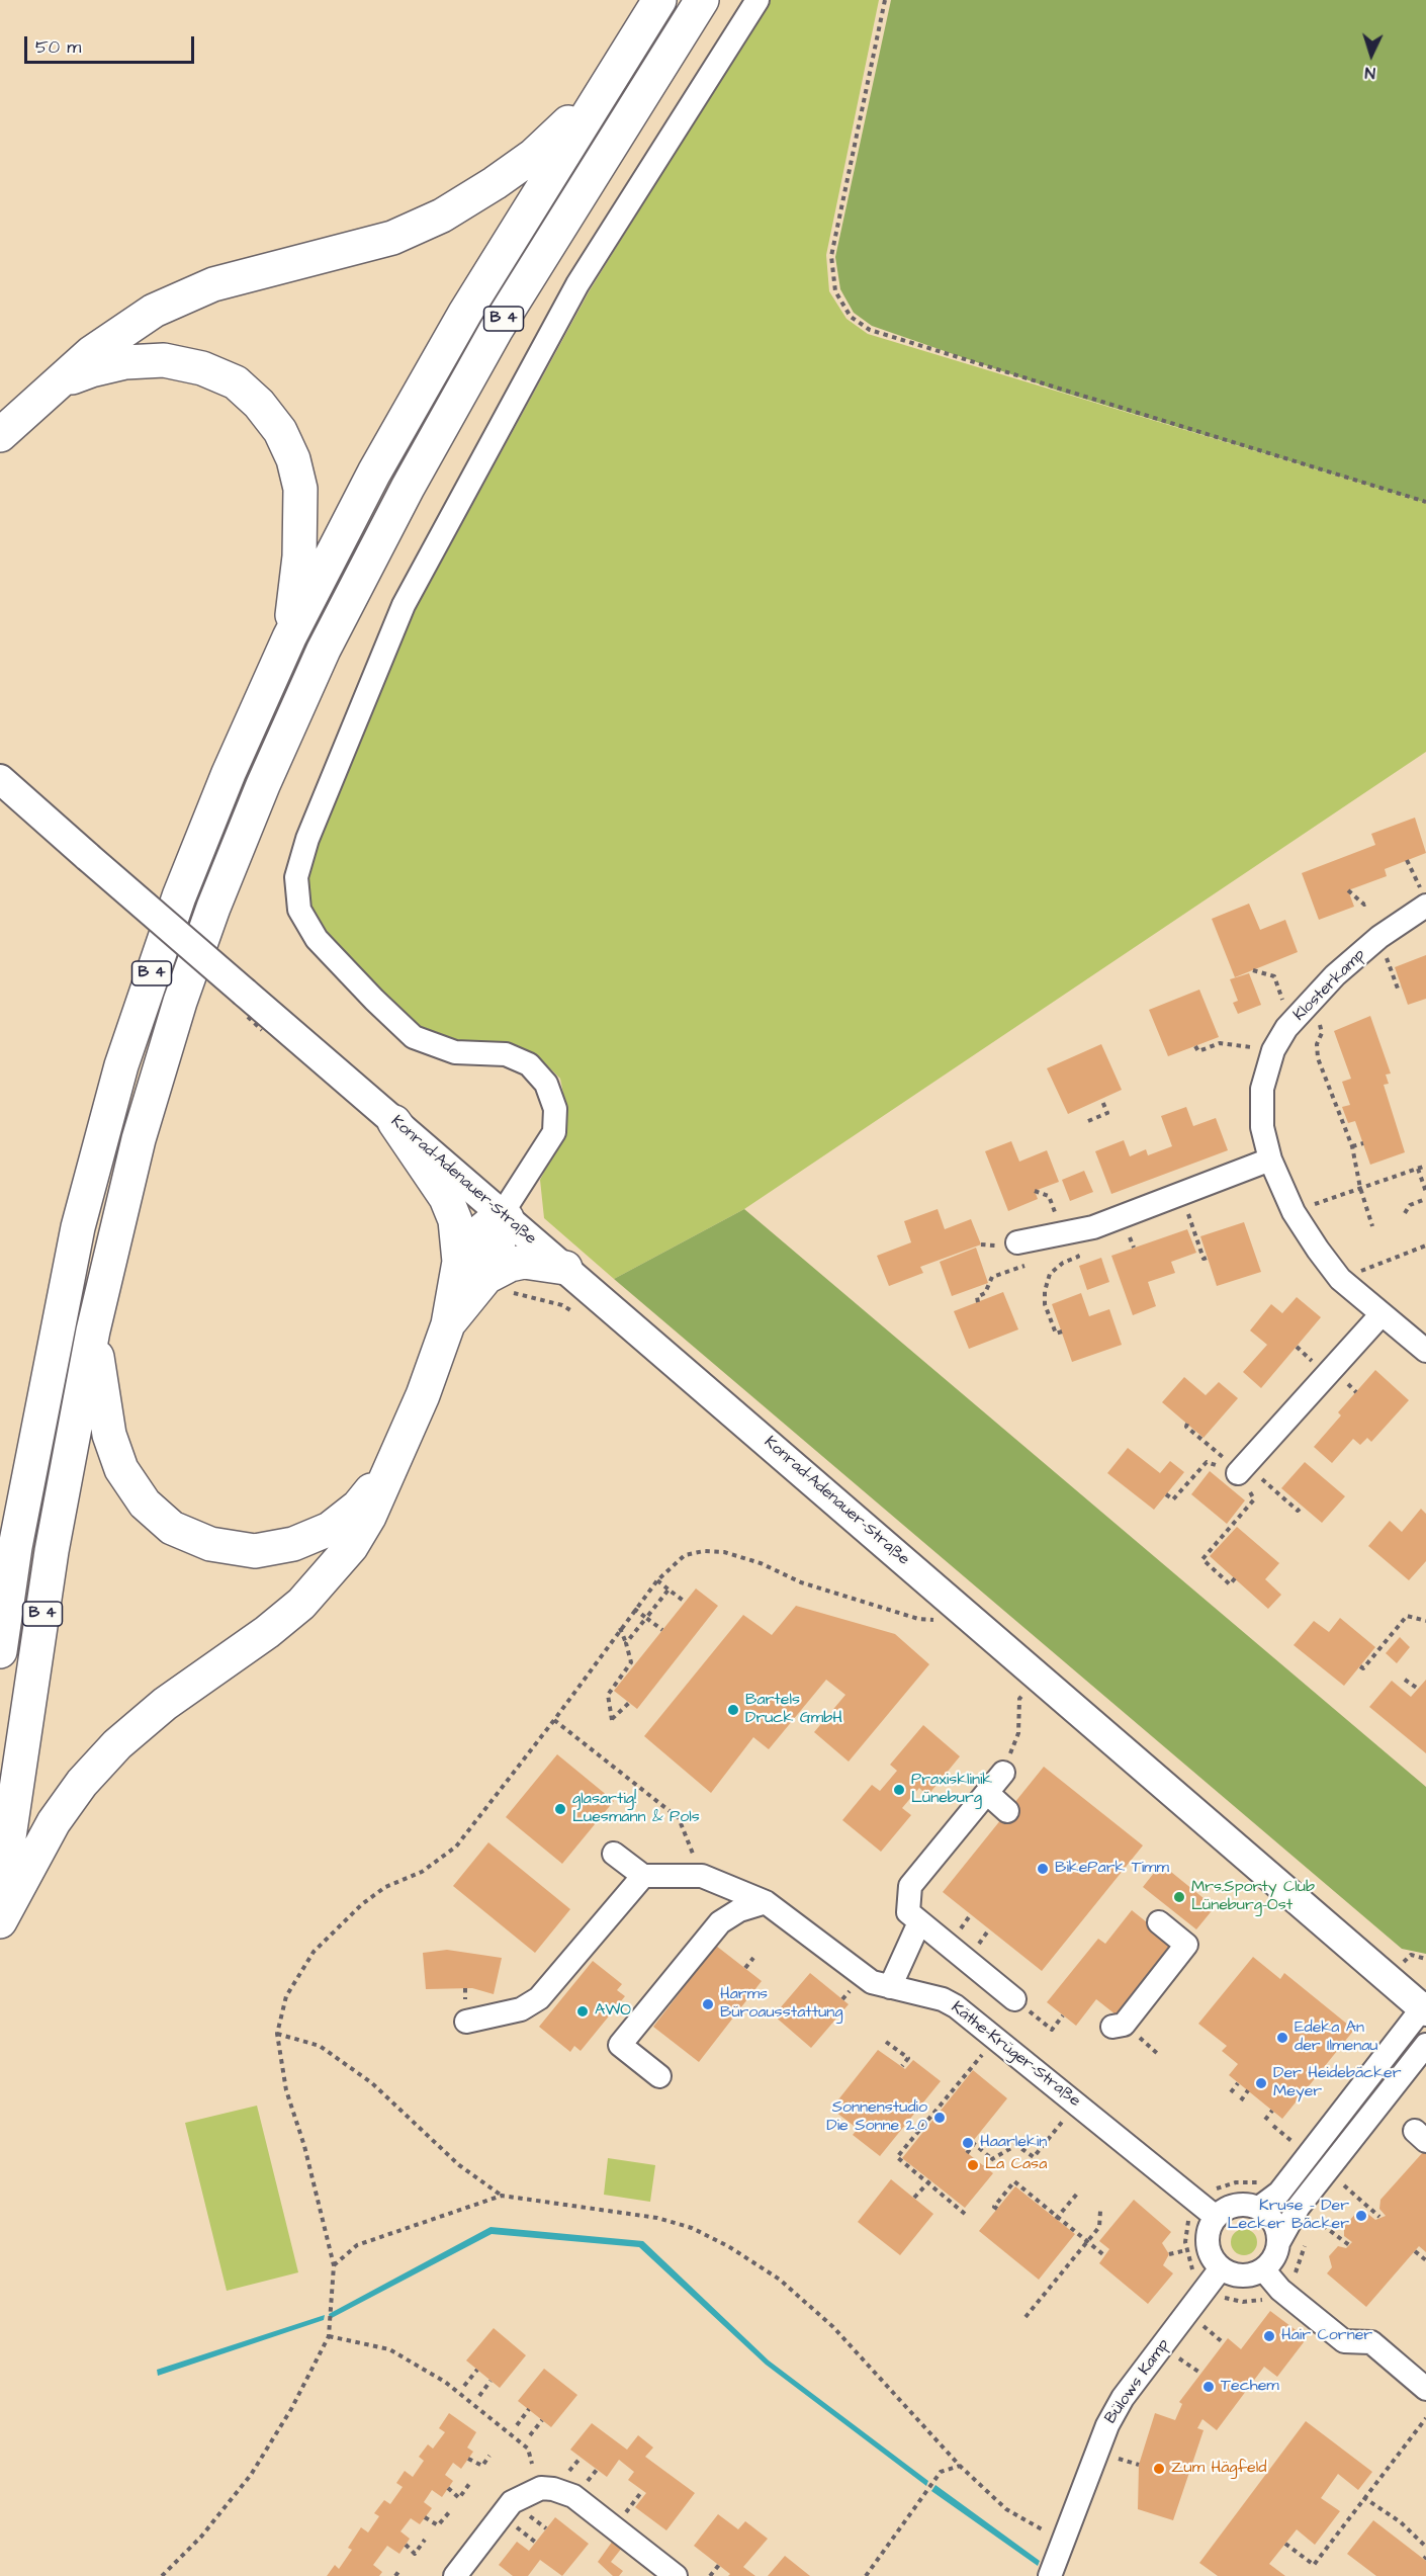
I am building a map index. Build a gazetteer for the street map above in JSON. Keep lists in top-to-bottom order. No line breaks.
{"streets":{"highway":["B 4"],"main road":["Konrad-Adenauer-Straße"],"street":["Klosterkamp","Käthe-Krüger-Straße","Bülows Kamp"]},"crossings":[["Käthe-Krüger-Straße","Bülows Kamp"]],"places":["Bartels Druck GmbH","Praxisklinik Lüneburg","glasartig! Luesmann & Pols","BikePark Timm","Mrs.Sporty Club Lüneburg-Ost","Harms Büroausstattung","AWO","Edeka An der Ilmenau","Der Heidebäcker Meyer","Sonnenstudio Die Sonne 2.0","Haarlekin","La Casa","Kruse - Der Lecker Bäcker","Hair Corner","Techem","Zum Hägfeld"],"scale_bar":"50 m","north":"bottom"}
